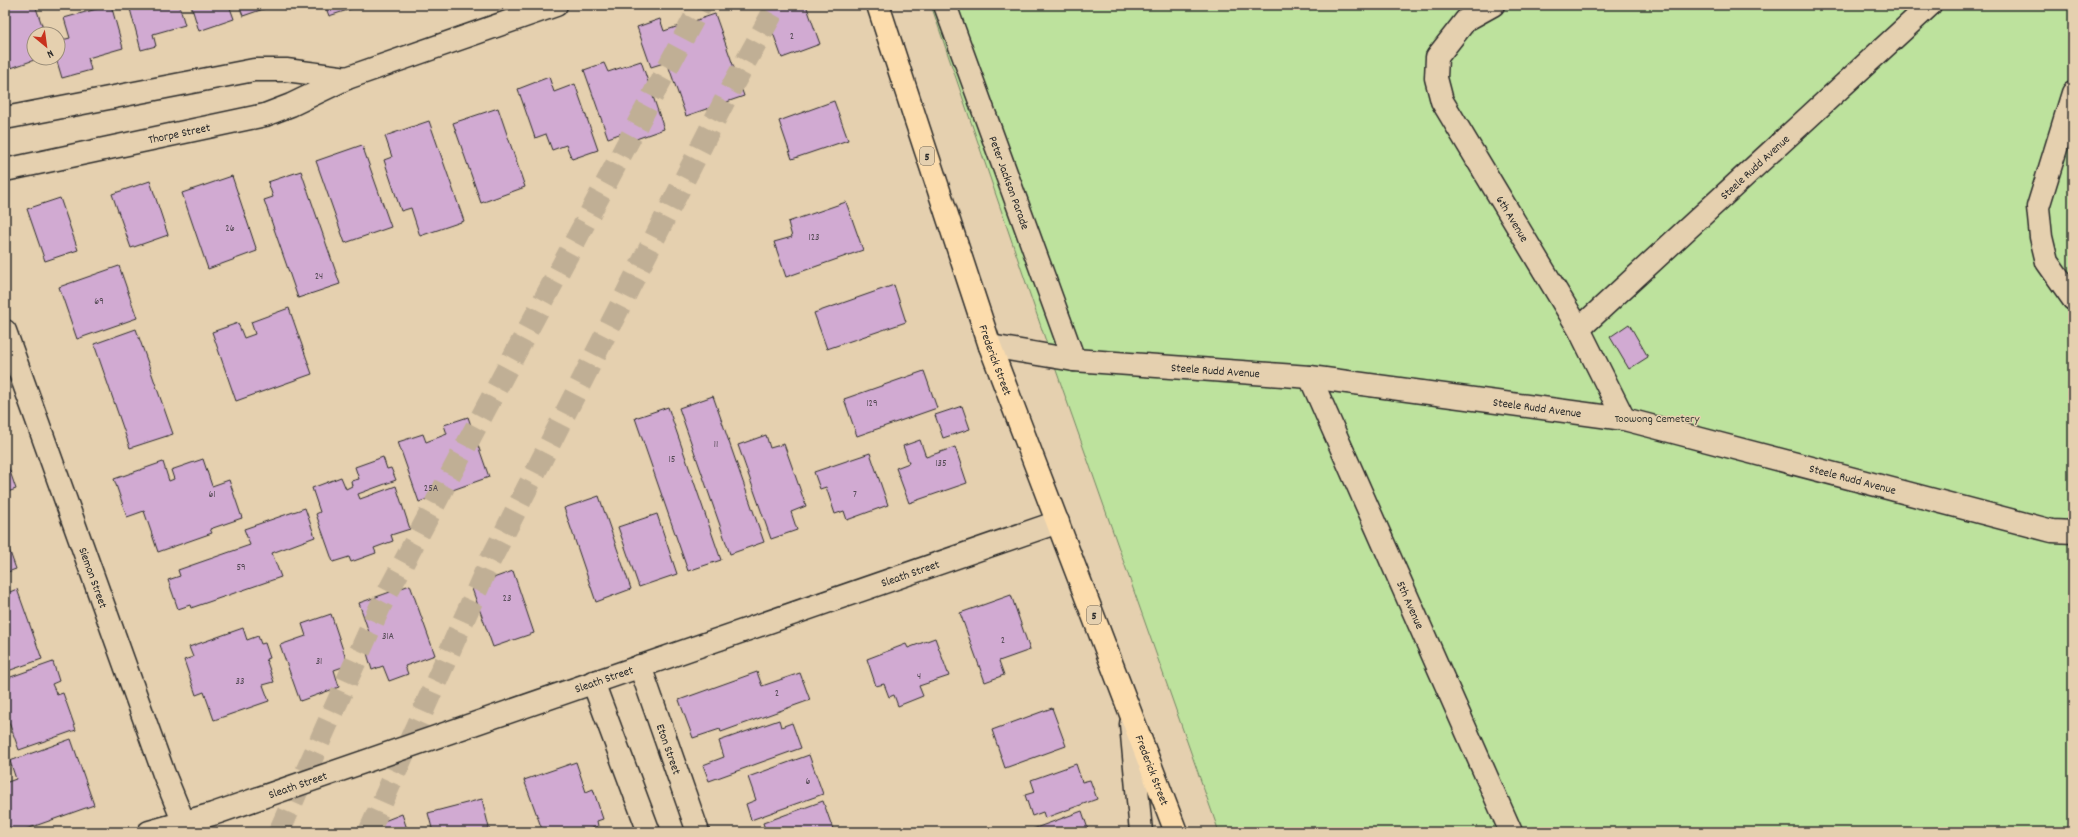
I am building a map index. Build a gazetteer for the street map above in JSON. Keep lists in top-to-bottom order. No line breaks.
{"streets":{"highway":["5","Frederick Street"],"street":["Thorpe Street","Steele Rudd Avenue","Peter Jackson Parade","6th Avenue","Sleath Street","Siemon Street","5th Avenue","Eton Street"]},"crossings":[["Steele Rudd Avenue","Peter Jackson Parade"],["Steele Rudd Avenue","6th Avenue"],["Steele Rudd Avenue","Frederick Street"],["Steele Rudd Avenue","5th Avenue"],["Frederick Street","Sleath Street"],["Sleath Street","Siemon Street"],["Sleath Street","Eton Street"]],"parks":["Toowong Cemetery"],"house_numbers":["2","26","123","24","69","129","11","15","135","25A","61","7","59","23","31A","2","31","4","33","2","6"],"north":"bottom right"}
